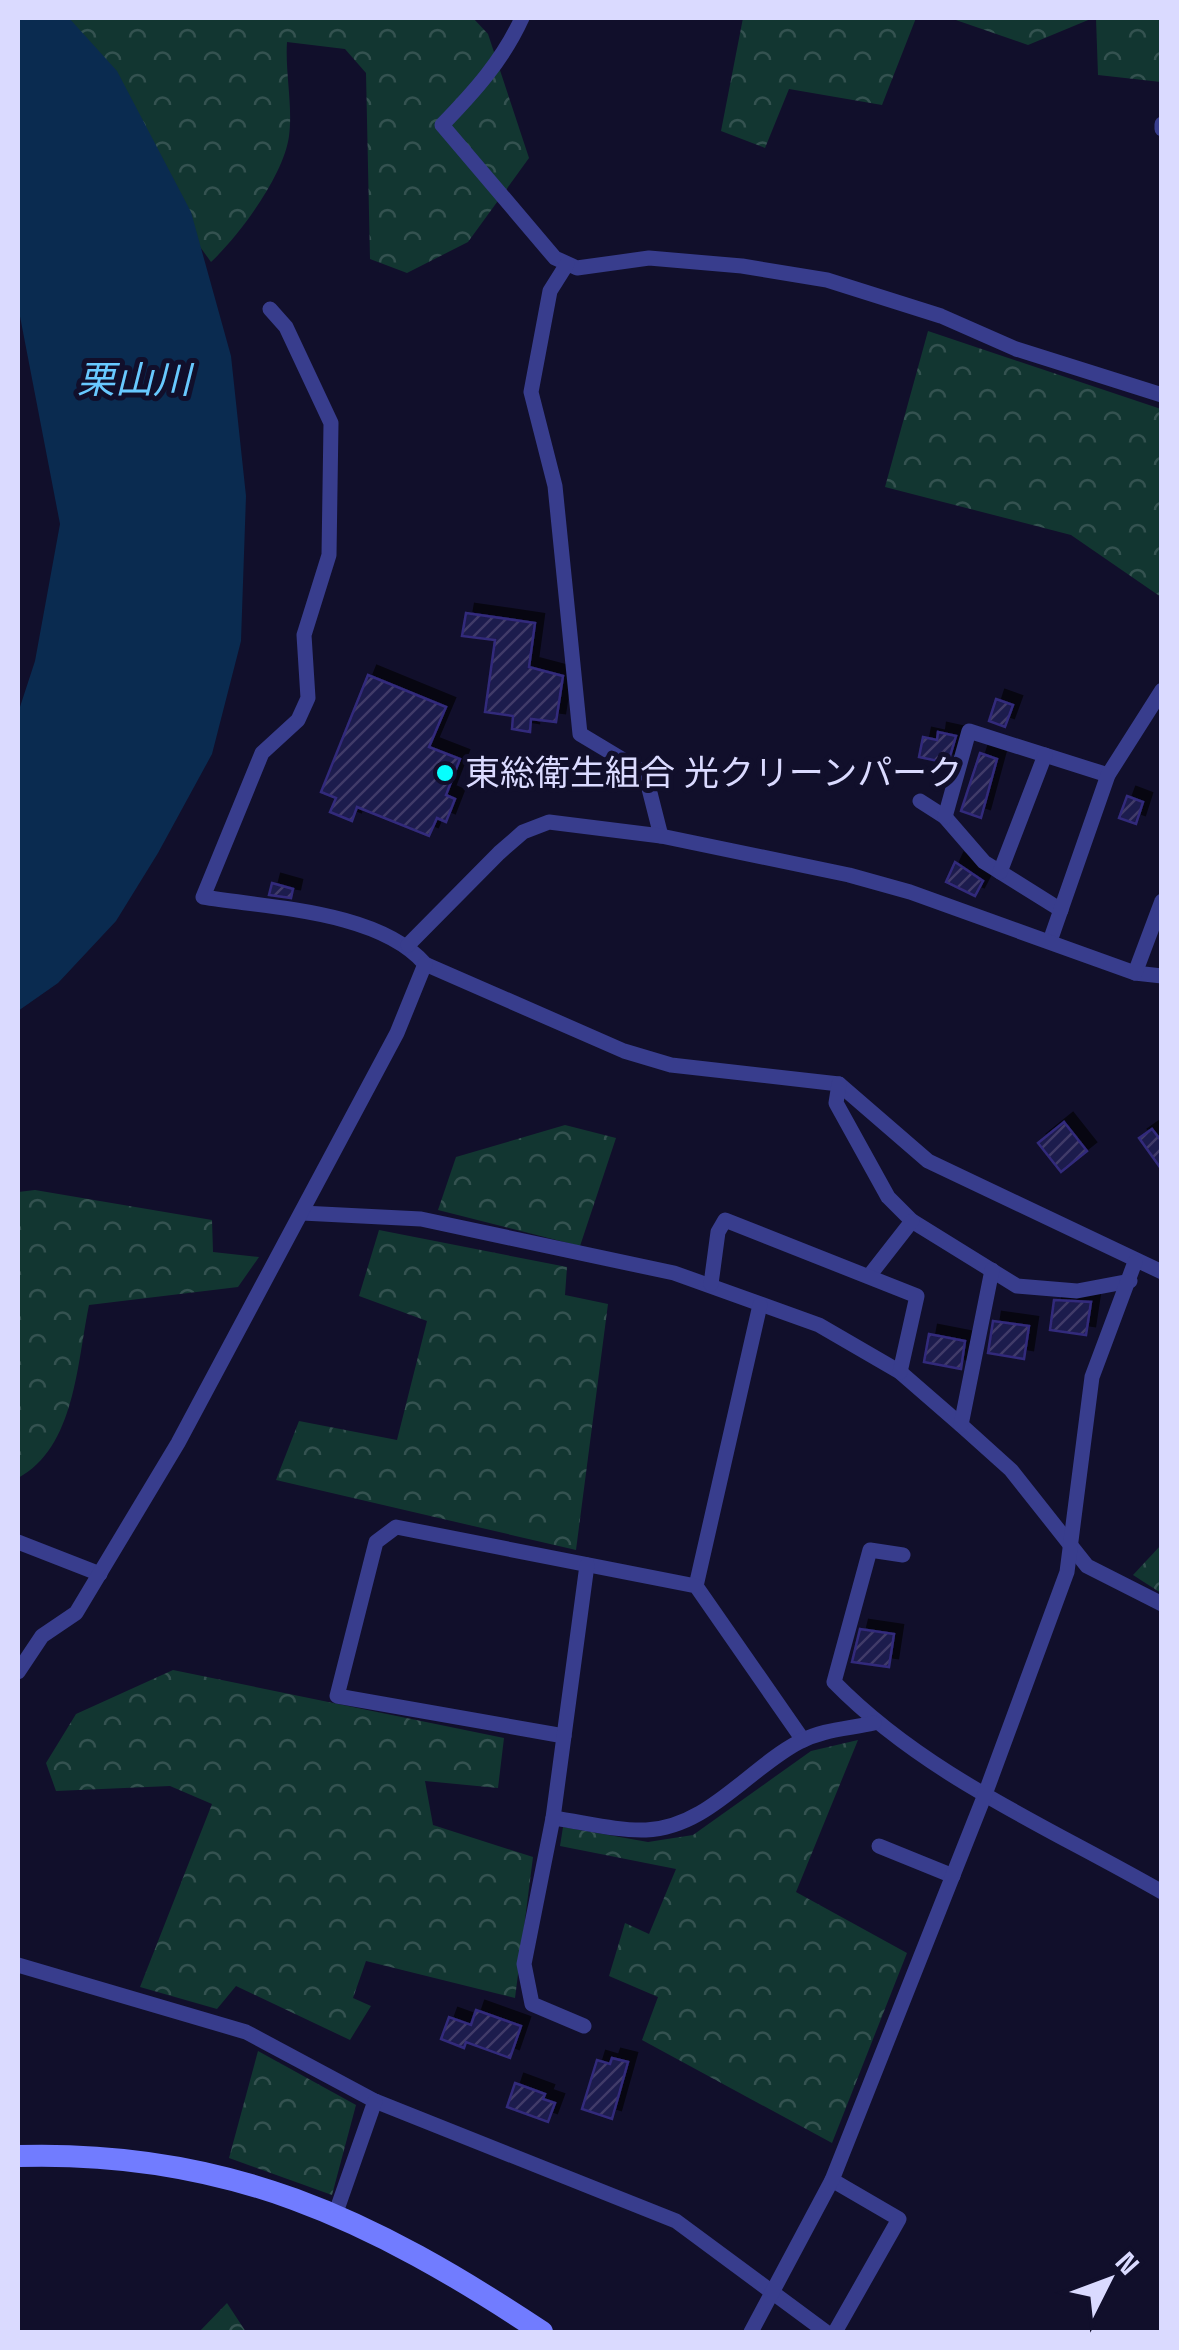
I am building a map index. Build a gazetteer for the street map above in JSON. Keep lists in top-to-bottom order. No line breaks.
{"water":["栗山川"],"places":["東総衛生組合 光クリーンパーク"],"north":"top right"}
